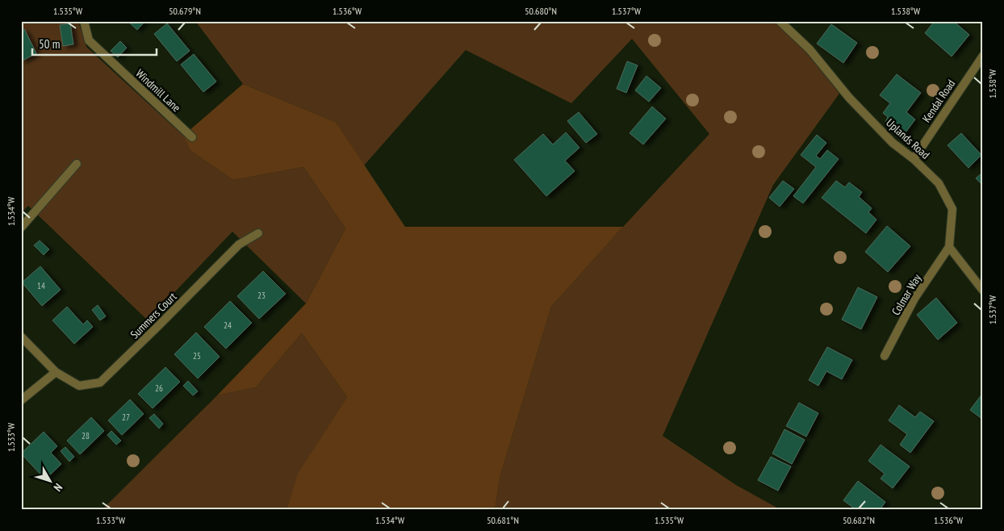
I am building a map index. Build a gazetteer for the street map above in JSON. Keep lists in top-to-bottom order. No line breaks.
{"streets":{"street":["Windmill Lane","Kendal Road","Uplands Road","Colmar Way","Summers Court"]},"crossings":[["Kendal Road","Uplands Road"],["Uplands Road","Colmar Way"]],"house_numbers":["14","23","24","25","26","27","28"],"scale_bar":"50 m","north":"bottom right","coordinates":["1.535°W","50.679°N","1.536°W","50.680°N","1.537°W","1.538°W","1.534°W","1.533°W","50.681°N","50.682°N"]}
